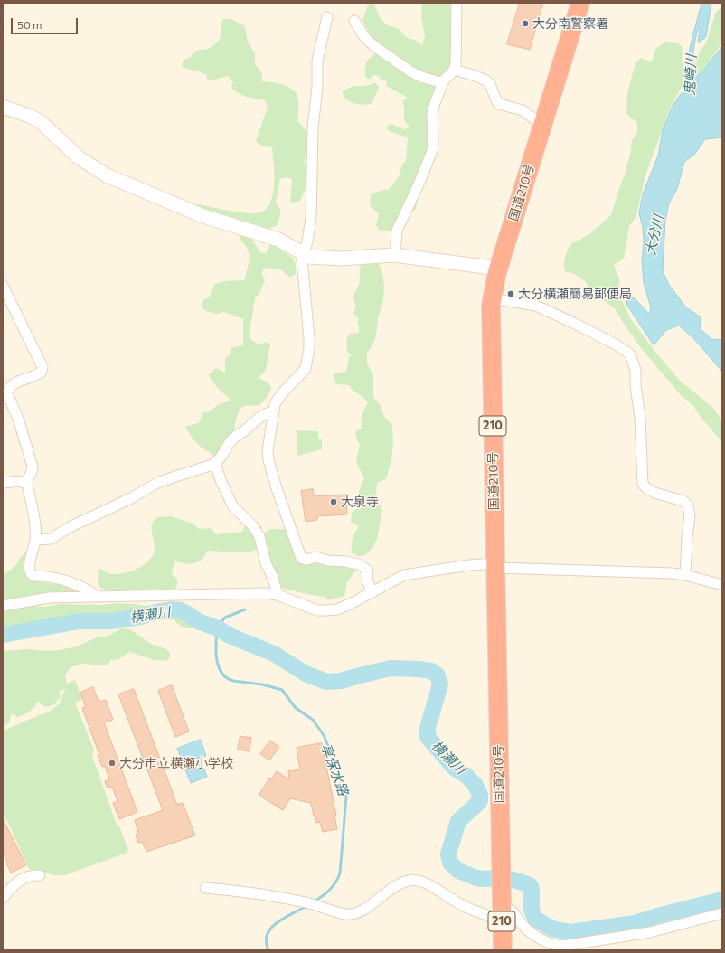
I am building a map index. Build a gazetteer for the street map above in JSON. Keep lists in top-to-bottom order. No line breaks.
{"streets":{"highway":["国道210号","210"]},"water":["鬼崎川","大分川","横瀬川","享保水路"],"places":["大分南警察署","大分横瀬簡易郵便局","大泉寺","大分市立横瀬小学校"],"scale_bar":"50 m"}
